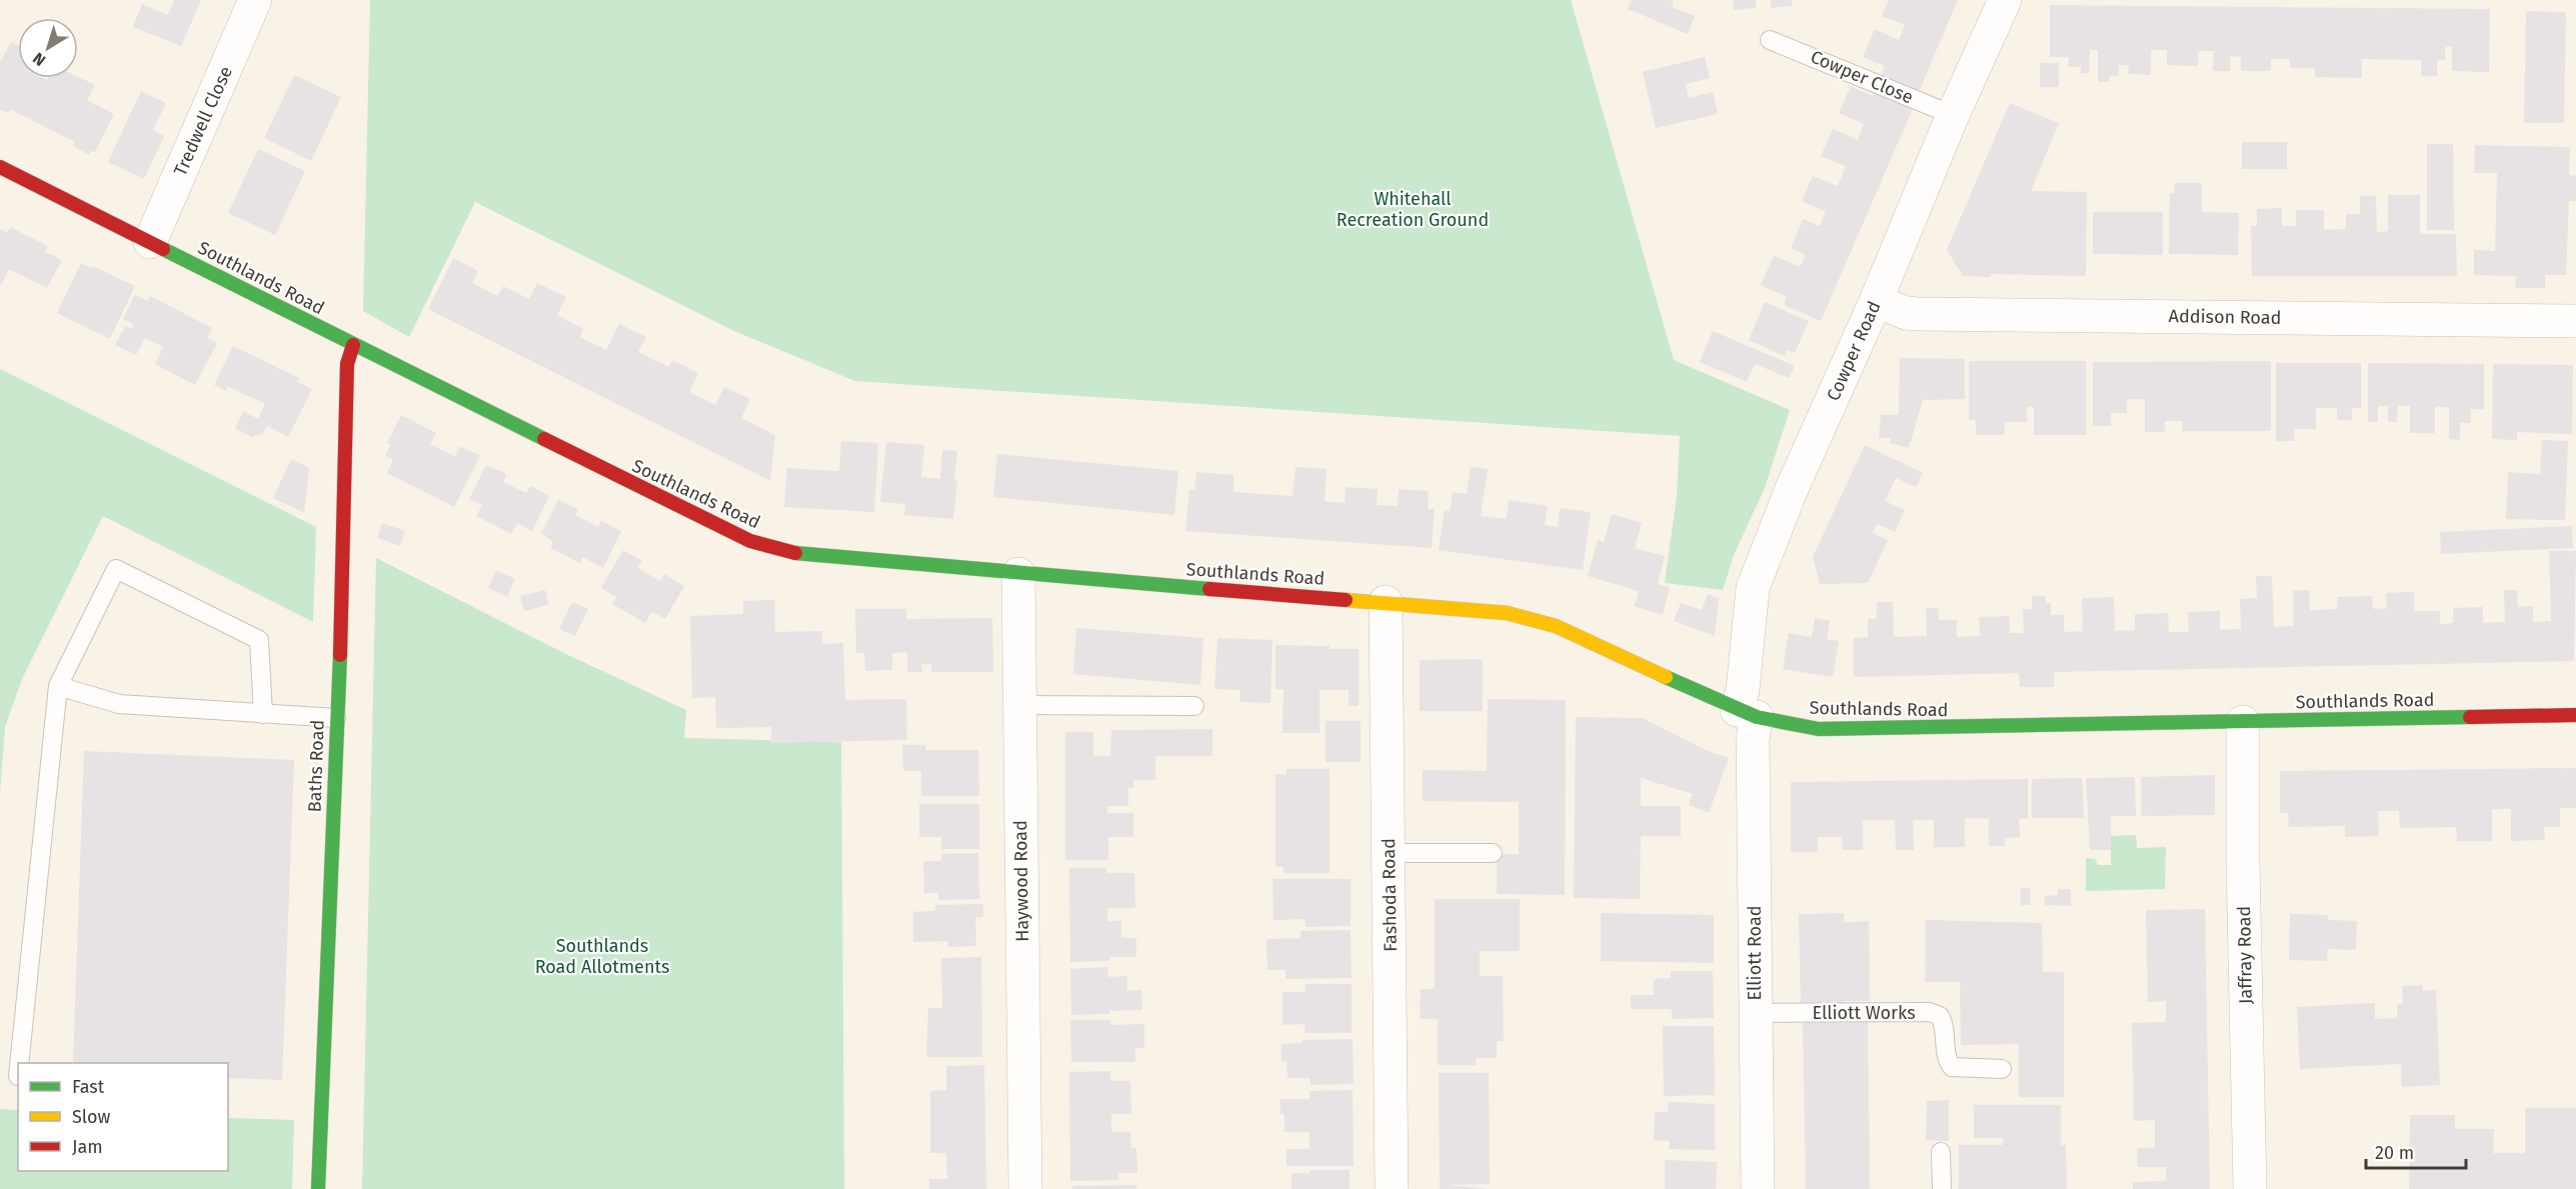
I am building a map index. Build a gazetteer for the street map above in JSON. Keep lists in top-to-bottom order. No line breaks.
{"streets":{"street":["Tredwell Close","Southlands Road","Addison Road","Cowper Road","Baths Road","Haywood Road","Fashoda Road","Elliott Road","Jaffray Road"],"lane":["Cowper Close","Elliott Works"]},"crossings":[["Cowper Close","Cowper Road"],["Tredwell Close","Southlands Road"],["Southlands Road","Cowper Road"],["Southlands Road","Baths Road"],["Southlands Road","Haywood Road"],["Southlands Road","Fashoda Road"],["Southlands Road","Elliott Road"],["Southlands Road","Jaffray Road"],["Addison Road","Cowper Road"],["Cowper Road","Elliott Road"],["Elliott Road","Elliott Works"]],"parks":["Whitehall Recreation Ground","Southlands Road Allotments"],"legend":["Fast","Slow","Jam"],"scale_bar":"20 m","north":"bottom left"}
